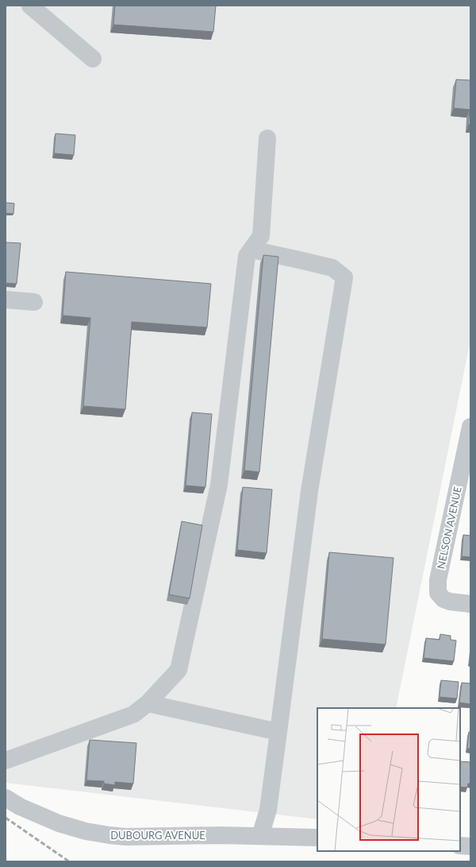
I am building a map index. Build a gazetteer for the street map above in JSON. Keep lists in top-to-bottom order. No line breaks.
{"streets":{"street":["NELSON AVENUE","DUBOURG AVENUE"]}}
